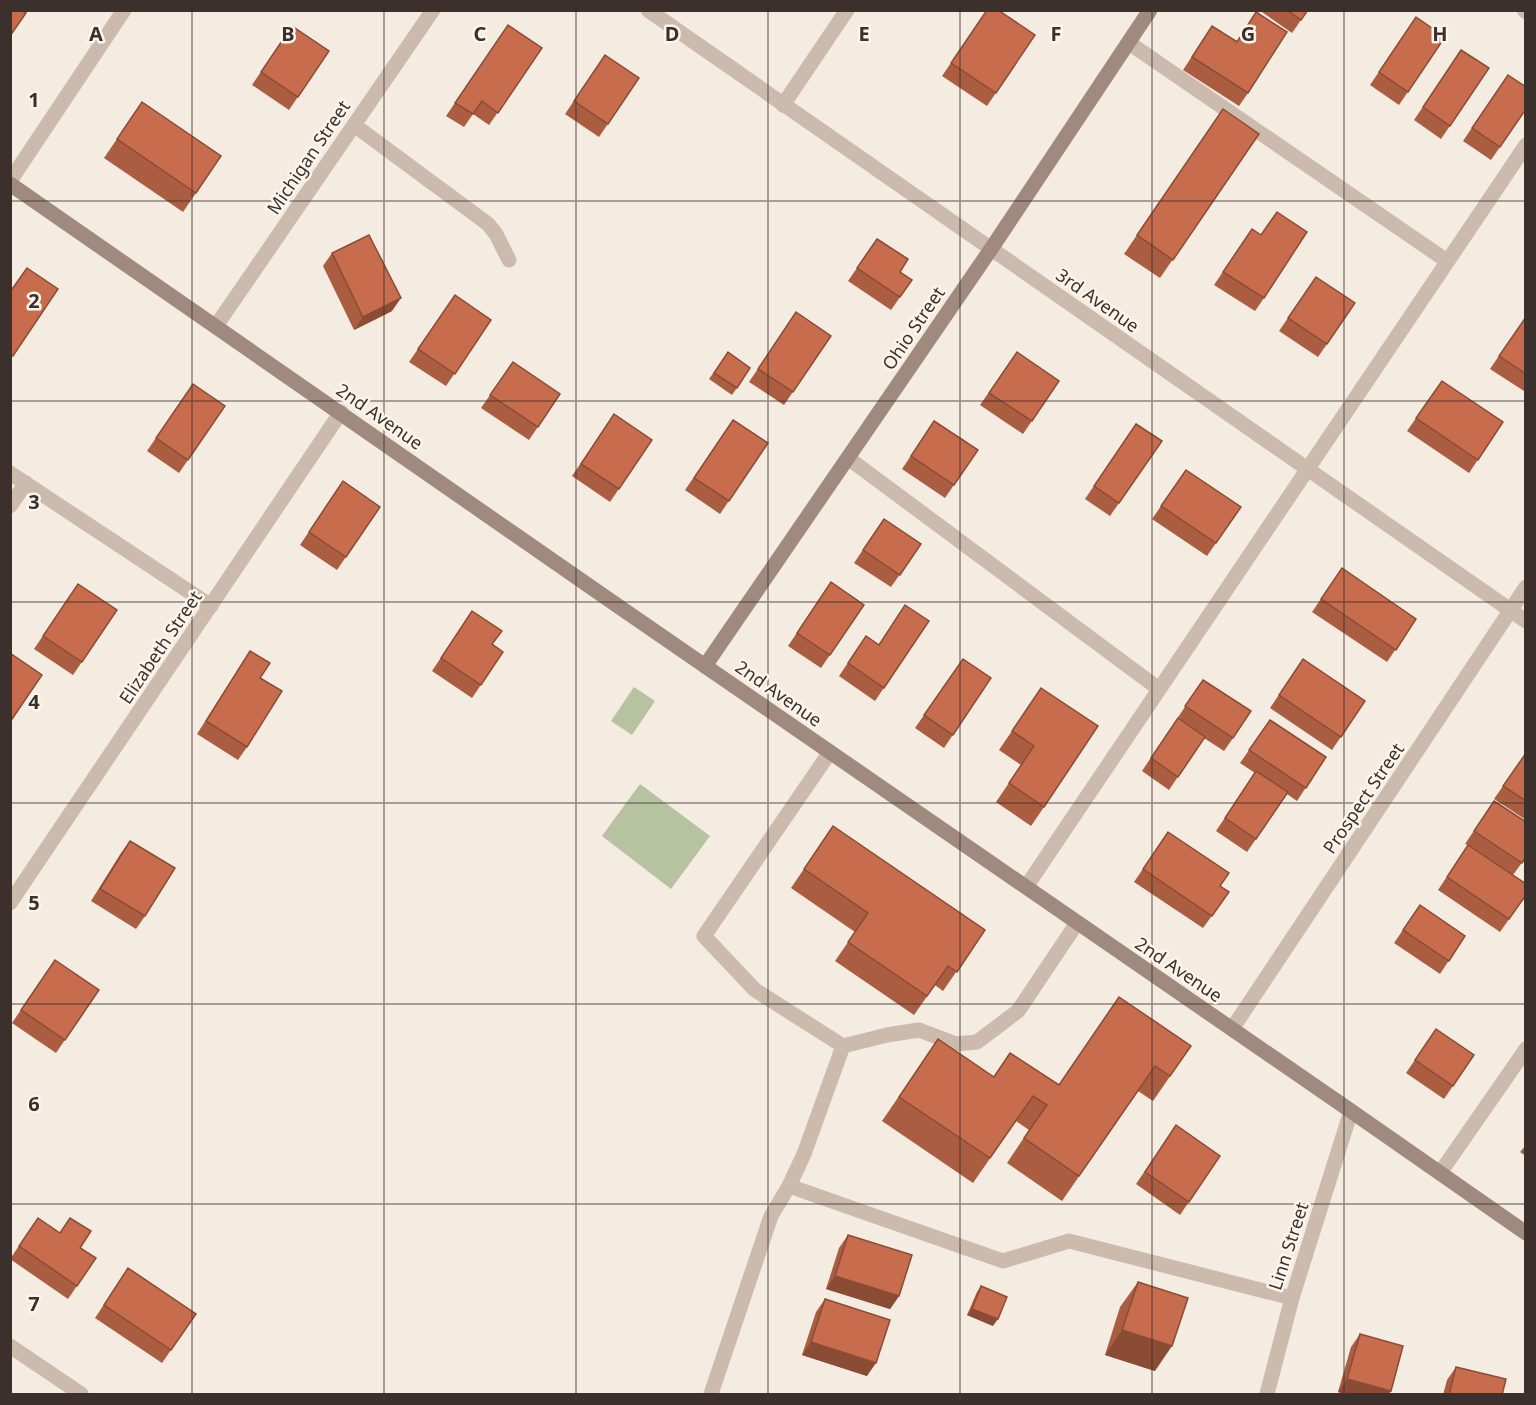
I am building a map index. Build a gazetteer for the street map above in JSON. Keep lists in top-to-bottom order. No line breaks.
{"streets":{"street":["Michigan Street","3rd Avenue","Ohio Street","2nd Avenue","Elizabeth Street","Prospect Street","Linn Street"]},"crossings":[["Michigan Street","2nd Avenue"],["3rd Avenue","Ohio Street"],["3rd Avenue","Prospect Street"],["Ohio Street","2nd Avenue"],["2nd Avenue","Elizabeth Street"],["2nd Avenue","Prospect Street"],["2nd Avenue","Linn Street"]],"grid":{"columns":["A","B","C","D","E","F","G","H"],"rows":["1","2","3","4","5","6","7"]}}
